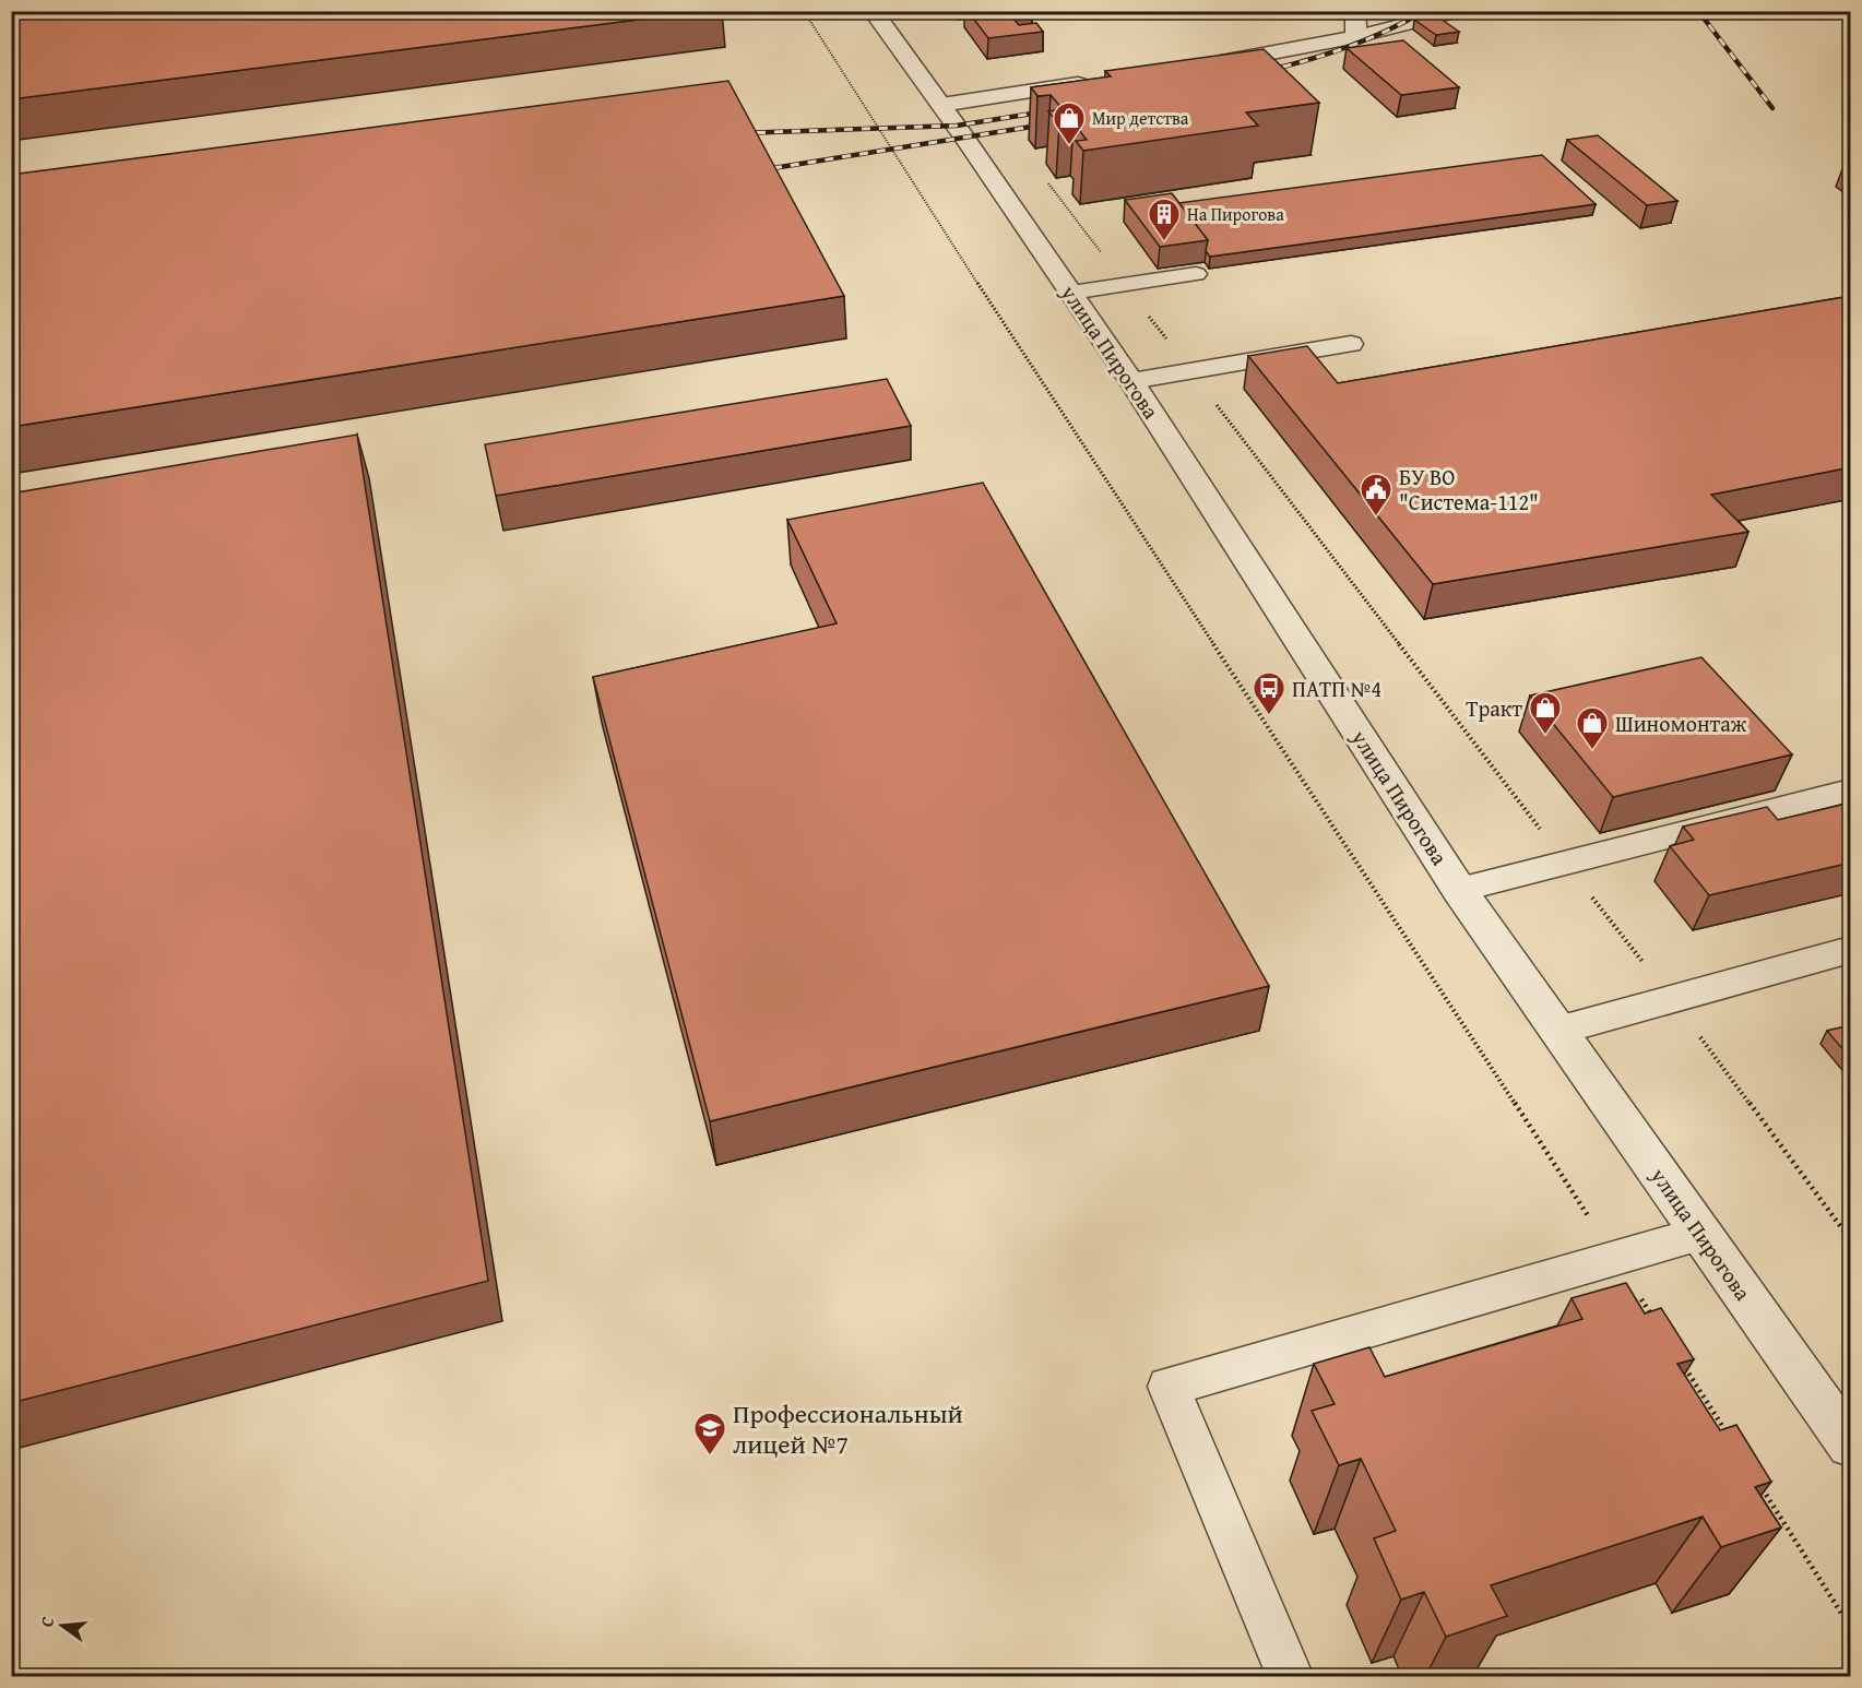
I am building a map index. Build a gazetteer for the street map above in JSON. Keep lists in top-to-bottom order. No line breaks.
{"streets":{"street":["улица Пирогова"]},"places":{"shop":["Мир детства","Тракт","Шиномонтаж"],"building":["На Пирогова"],"public building":["БУ ВО \"Система-112\""],"bus stop":["ПАТП №4"],"school or university":["Профессиональный лицей №7"]},"north":"left"}
